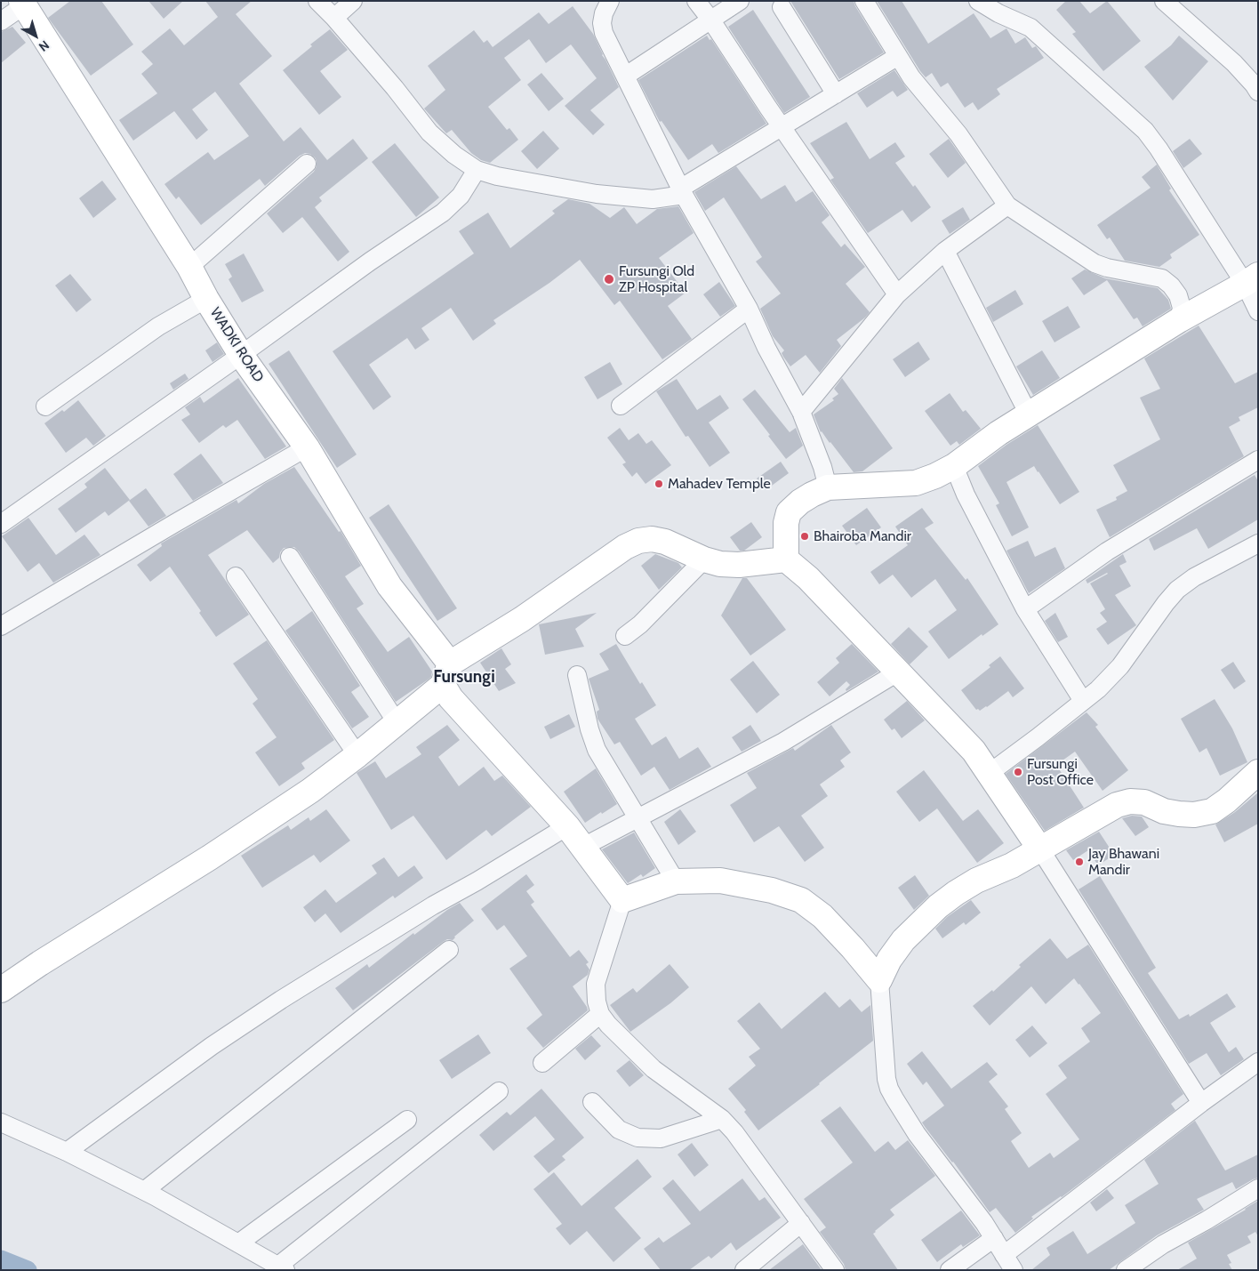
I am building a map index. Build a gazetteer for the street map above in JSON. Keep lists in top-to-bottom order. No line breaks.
{"streets":{"street":["WADKI ROAD"]},"districts":["Fursungi"],"places":["Fursungi Old ZP Hospital","Mahadev Temple","Bhairoba Mandir","Fursungi Post Office","Jay Bhawani Mandir"],"north":"bottom right"}
